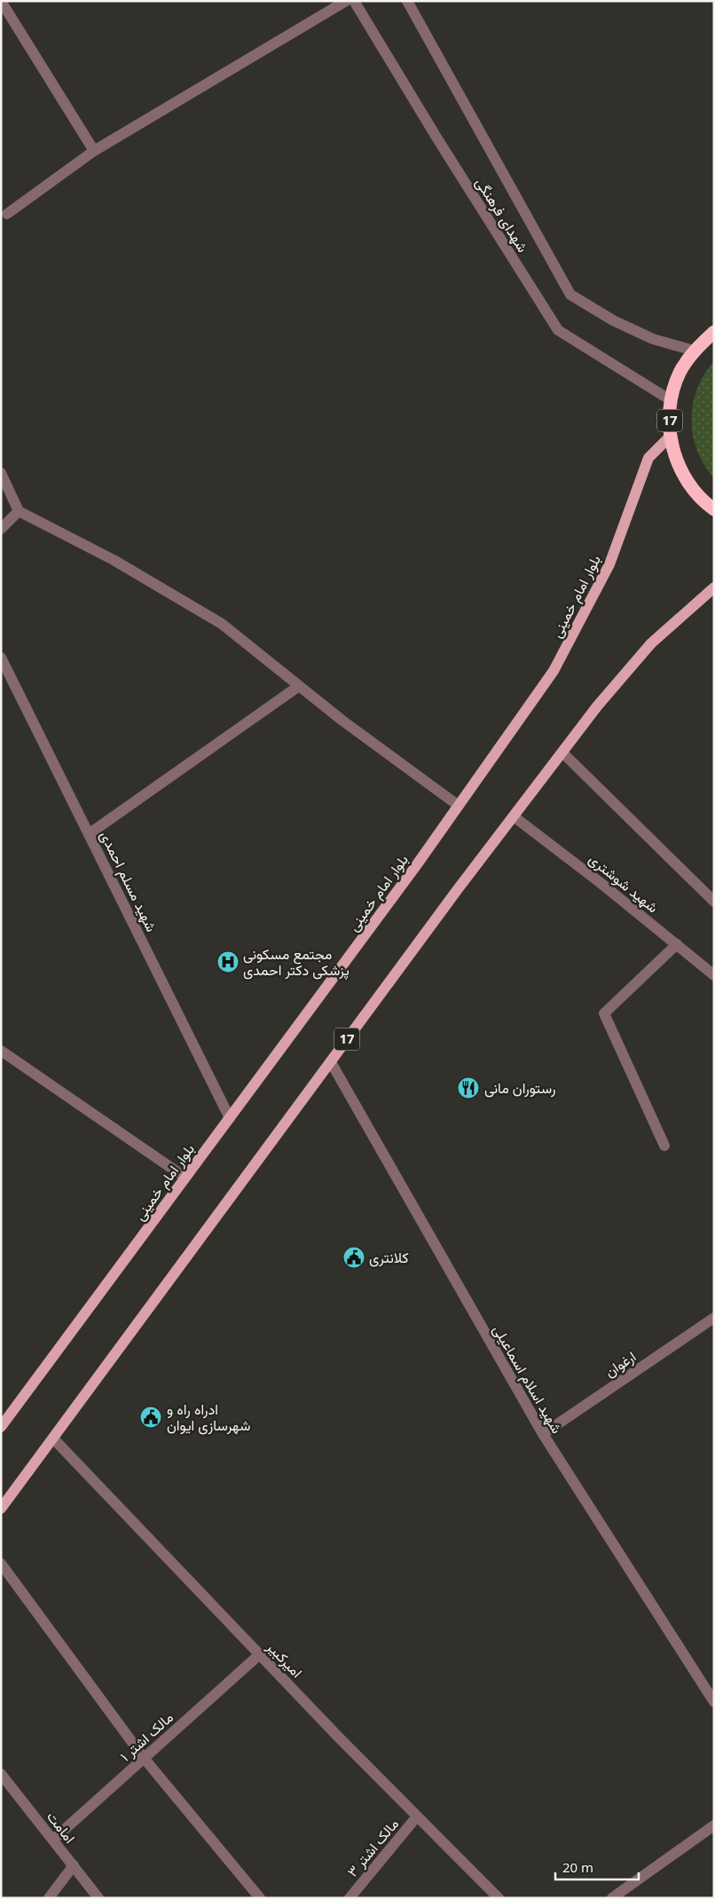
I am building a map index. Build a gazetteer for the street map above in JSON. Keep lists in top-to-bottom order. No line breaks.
{"streets":{"highway":["17"],"main road":["بلوار امام خمینی"],"street":["شهدای فرهنگی","شهید مسلم احمدی","شهید شوشتری","ارغوان","شهید اسلام اسماعیلی","امیرکبیر","مالک اشتر ۱","امامت","مالک اشتر ۳"]},"crossings":[["شهدای فرهنگی","17"],["17","بلوار امام خمینی"],["17","شهید شوشتری"],["17","شهید اسلام اسماعیلی"],["17","امیرکبیر"],["بلوار امام خمینی","شهید مسلم احمدی"],["ارغوان","شهید اسلام اسماعیلی"],["امیرکبیر","مالک اشتر ۱"],["امیرکبیر","مالک اشتر ۳"],["مالک اشتر ۱","امامت"]],"places":{"hospital":["مجتمع مسکونی پزشکی دکتر احمدی"],"restaurant":["رستوران مانی"],"public building":["کلانتری","ادراه راه و شهرسازی ایوان"]},"scale_bar":"20 m"}
